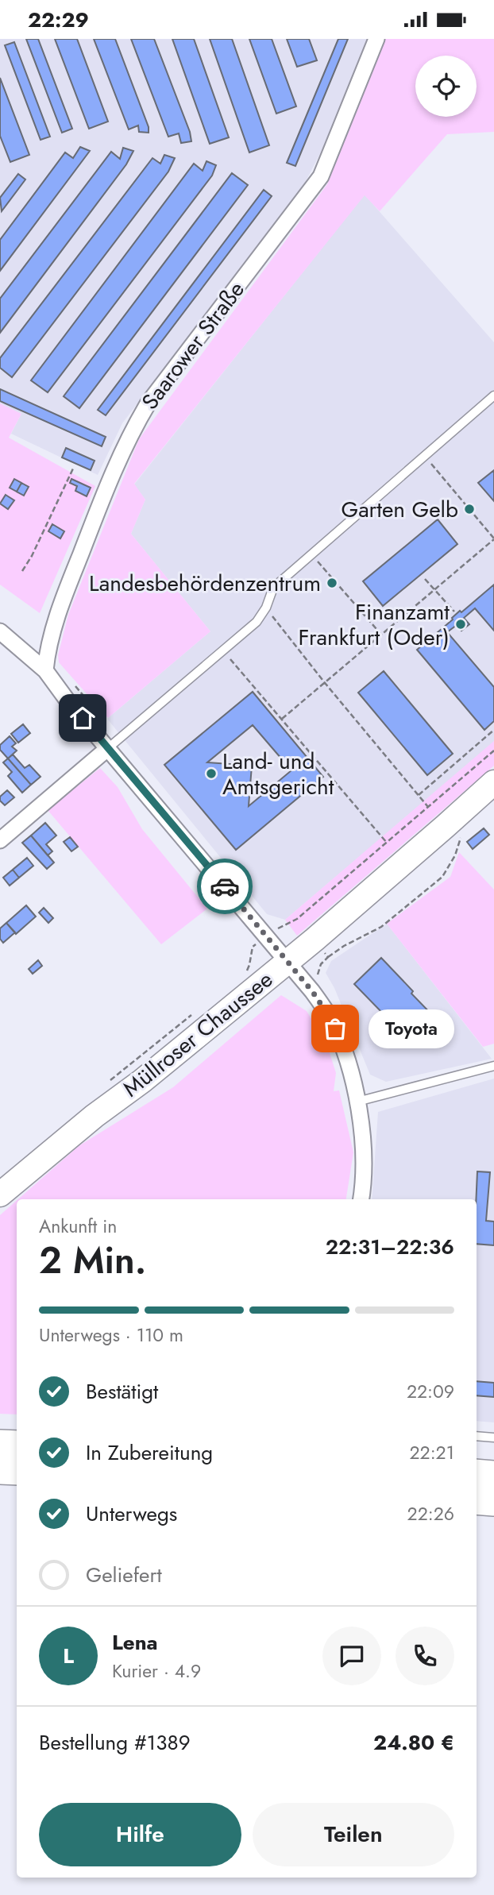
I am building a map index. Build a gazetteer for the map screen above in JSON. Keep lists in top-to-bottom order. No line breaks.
{"streets":{"main road":["Müllroser Chaussee"],"street":["Saarower Straße"]},"places":["Garten Gelb","Landesbehördenzentrum","Finanzamt Frankfurt (Oder)","Land- und Amtsgericht","Toyota"],"page":{"status":"22:29","bubble":"Toyota","heading":["2 Min.","Ankunft in","22:31–22:36"],"panel":["Lena","Kurier · 4.9","Bestellung #1389","24.80 €"],"bar":"Unterwegs · 110 m","list":[["Bestätigt","22:09"],["In Zubereitung","22:21"],["Unterwegs","22:26"],"Geliefert"],"round":"L","buttons":["Hilfe","Teilen"]}}
